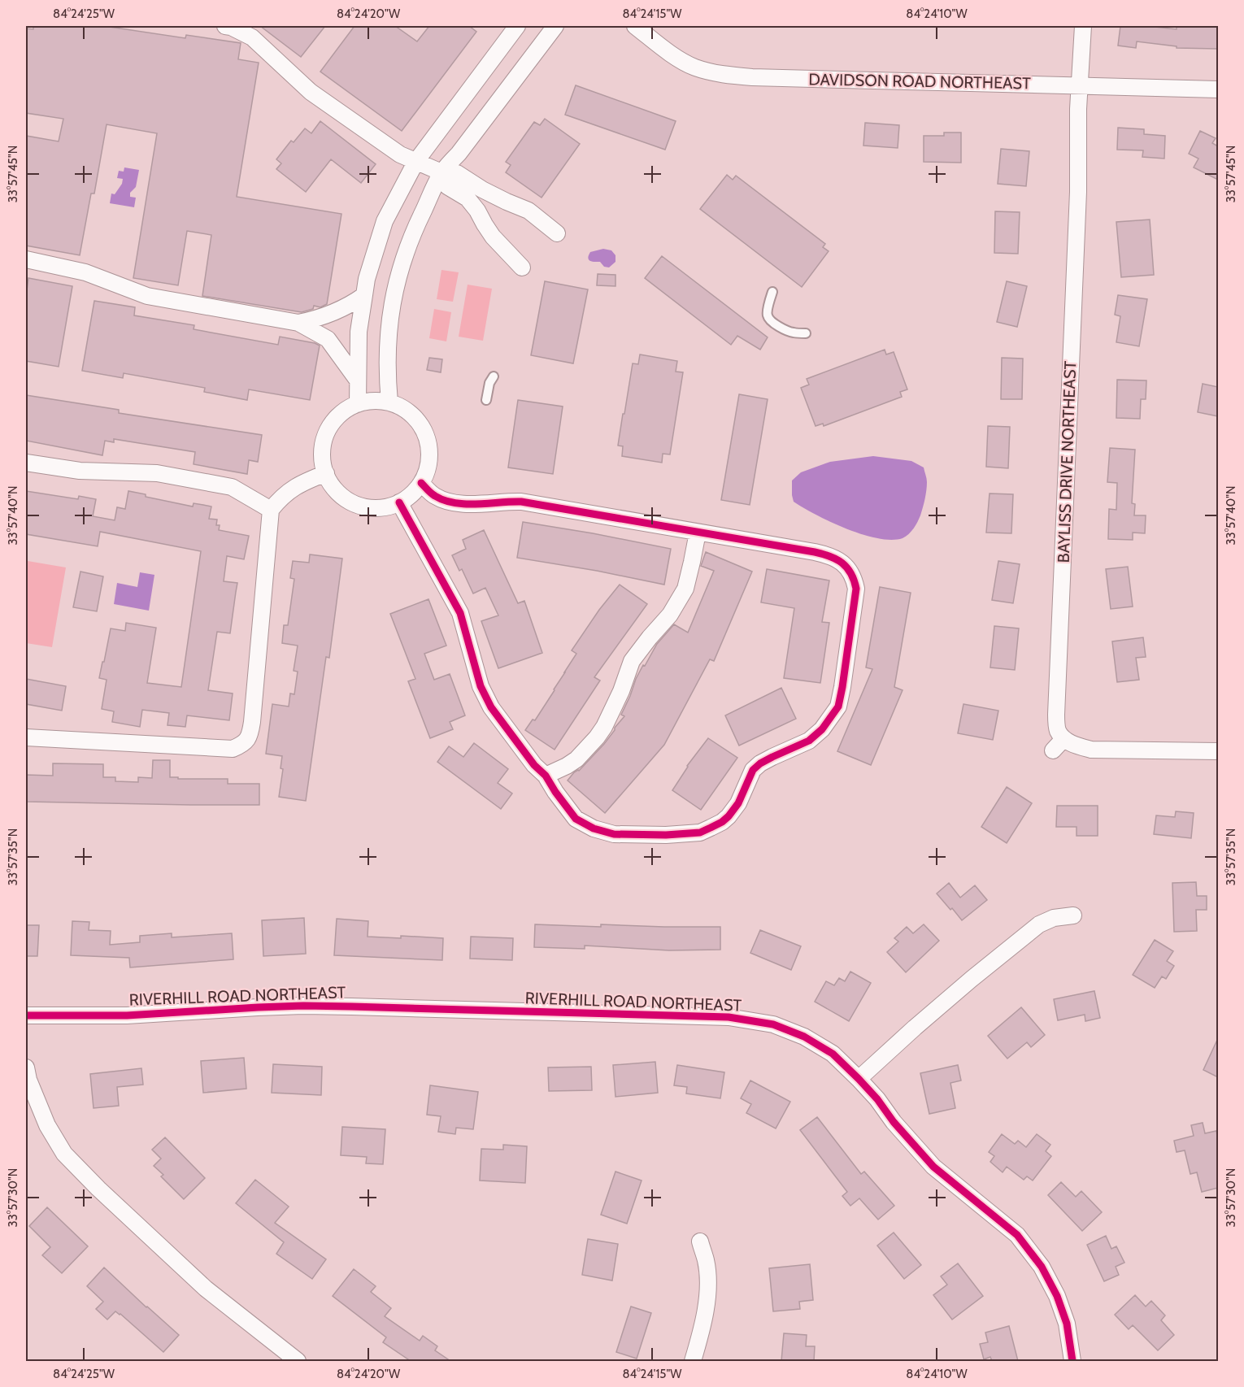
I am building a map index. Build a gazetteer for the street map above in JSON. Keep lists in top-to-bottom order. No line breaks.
{"streets":{"street":["DAVIDSON ROAD NORTHEAST","BAYLISS DRIVE NORTHEAST","RIVERHILL ROAD NORTHEAST"]},"crossings":[["DAVIDSON ROAD NORTHEAST","BAYLISS DRIVE NORTHEAST"]],"coordinates":["84°24'25\"W","84°24'20\"W","84°24'15\"W","84°24'10\"W","33°57'45\"N","33°57'40\"N","33°57'35\"N","33°57'30\"N"]}
